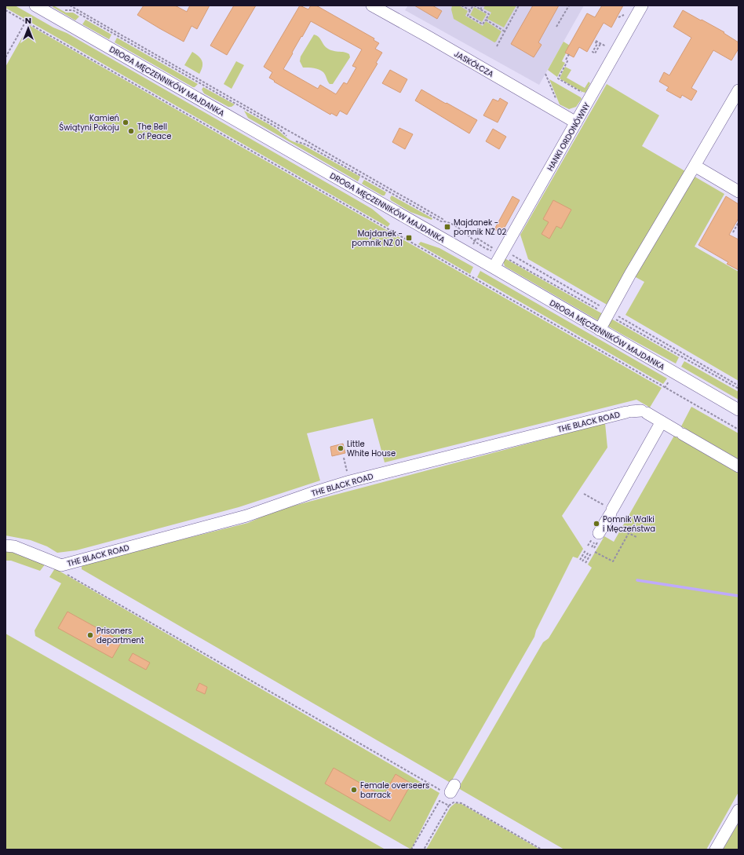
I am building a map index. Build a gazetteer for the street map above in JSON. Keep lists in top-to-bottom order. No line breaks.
{"streets":{"street":["JASKÓŁCZA","DROGA MĘCZENNIKÓW MAJDANKA","HANKI ORDONÓWNY","THE BLACK ROAD"]},"crossings":[["JASKÓŁCZA","HANKI ORDONÓWNY"],["DROGA MĘCZENNIKÓW MAJDANKA","HANKI ORDONÓWNY"]],"places":{"other":["Kamień Świątyni Pokoju","The Bell of Peace","Little White House","Pomnik Walki i Męczeństwa","Prisoners department","Female overseers barrack"],"transit":["Majdanek - pomnik NŻ 02","Majdanek - pomnik NŻ 01"]},"north":"top"}
